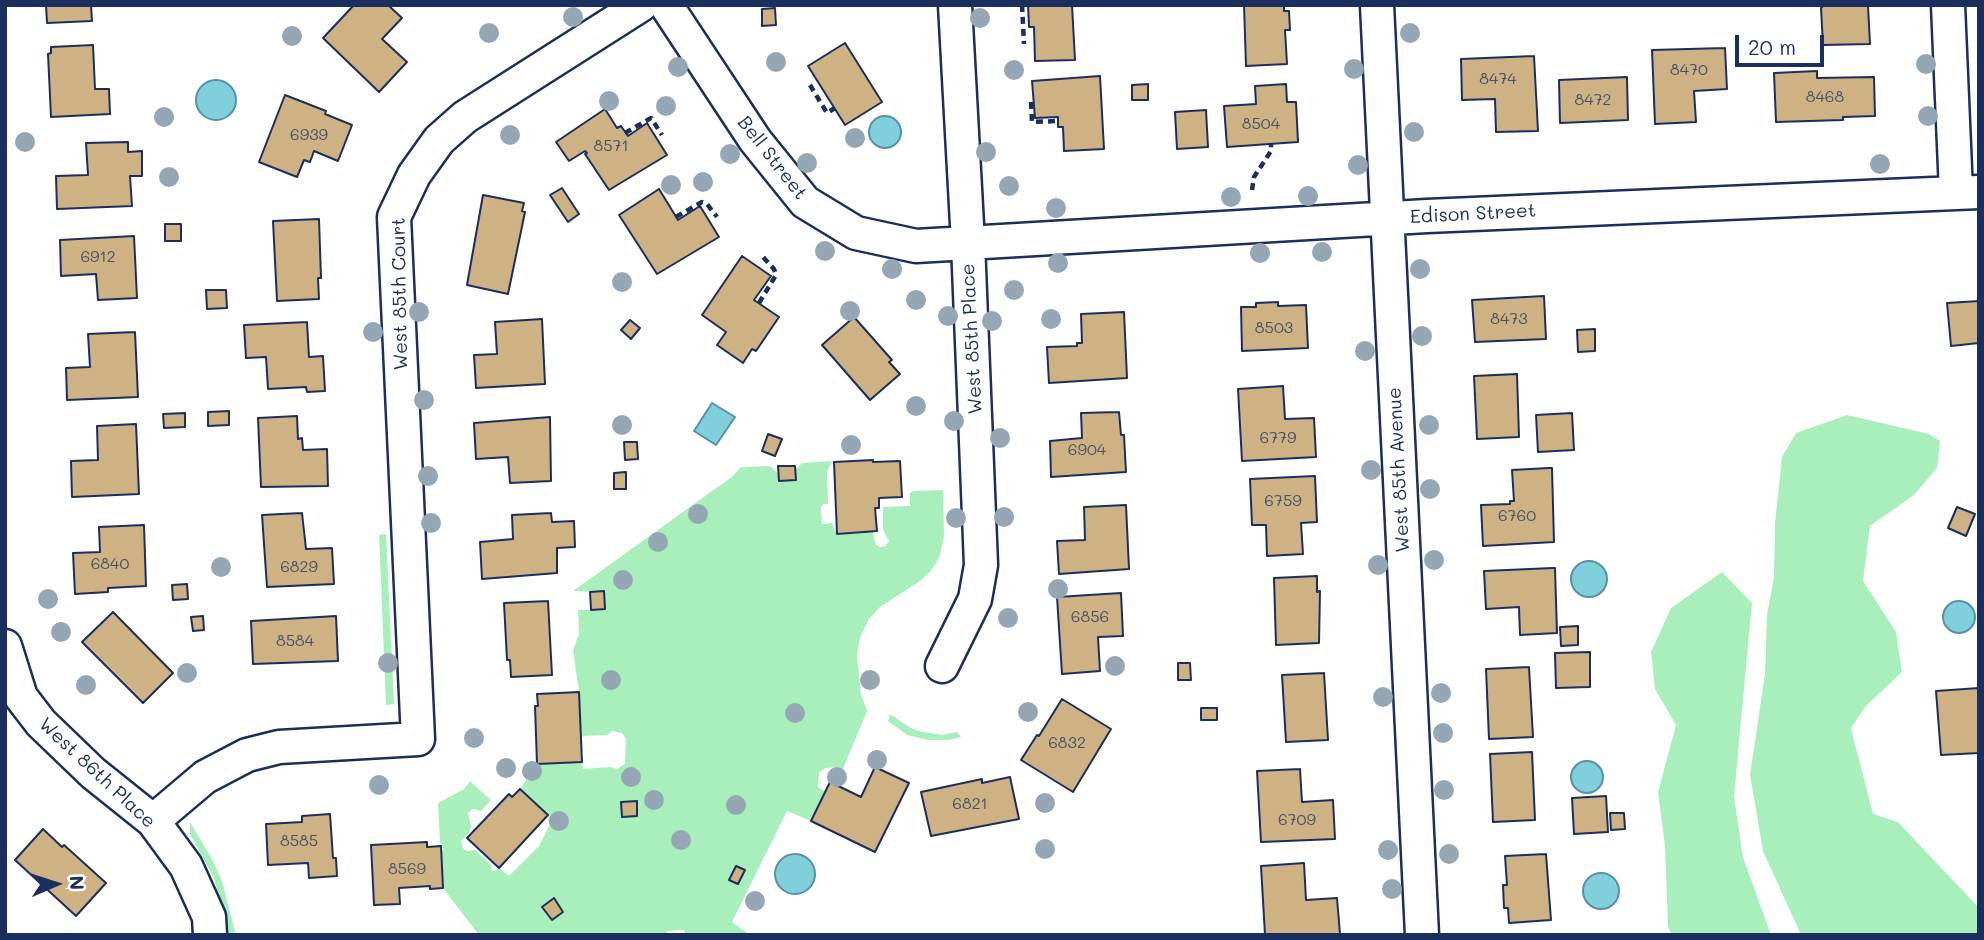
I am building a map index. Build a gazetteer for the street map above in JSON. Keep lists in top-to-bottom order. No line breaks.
{"streets":{"street":["Bell Street","Edison Street","West 85th Court","West 85th Place","West 85th Avenue","West 86th Place"]},"crossings":[["Bell Street","Edison Street"],["Bell Street","West 85th Place"],["Edison Street","West 85th Place"],["Edison Street","West 85th Avenue"],["West 85th Court","West 86th Place"]],"house_numbers":["8470","8474","8468","8472","8504","6939","8571","6912","8473","8503","6779","6904","6759","6760","6840","6829","6856","8584","6832","6821","6709","8585","8569"],"scale_bar":"20 m","north":"right"}
